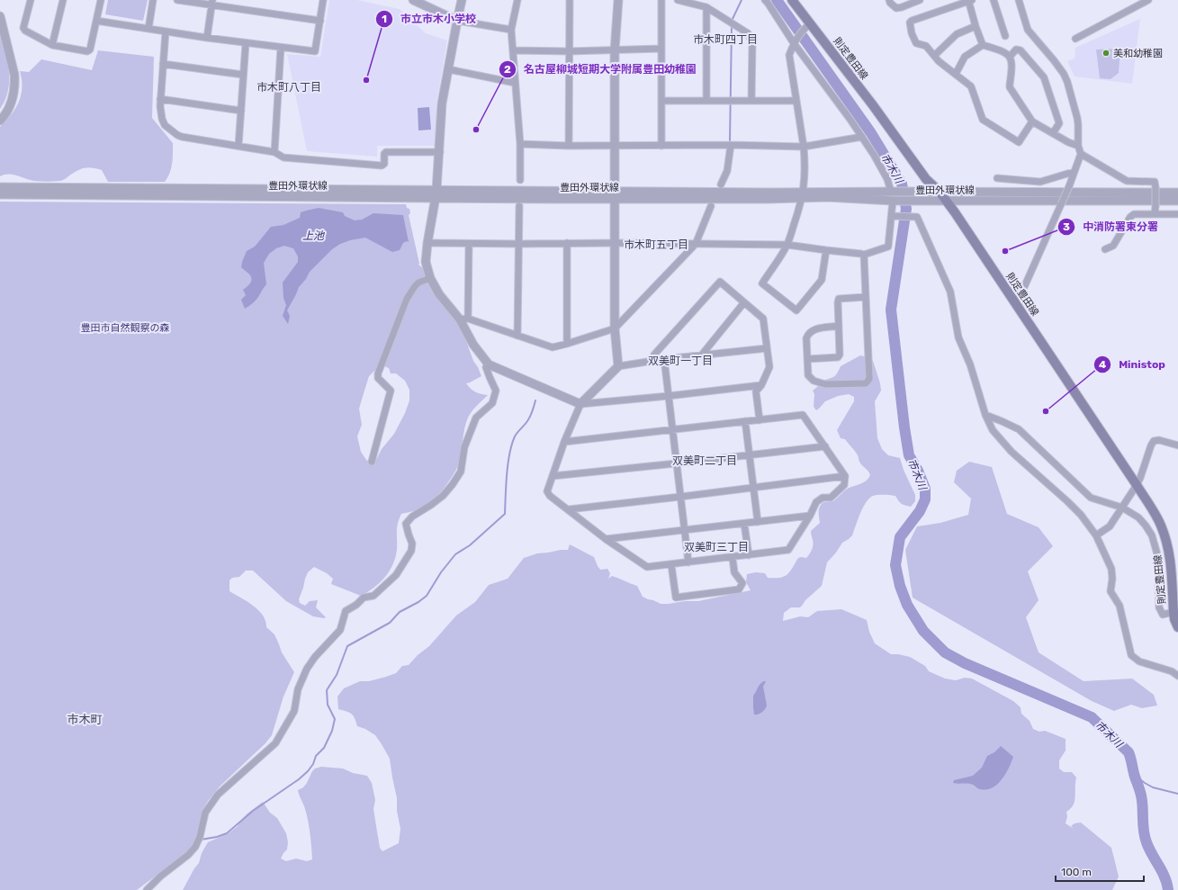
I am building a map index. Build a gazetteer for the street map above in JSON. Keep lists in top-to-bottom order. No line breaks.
{"streets":{"main road":["則定豊田線"],"street":["豊田外環状線"]},"crossings":[["則定豊田線","豊田外環状線"]],"districts":["市木町四丁目","市木町八丁目","市木町五丁目","双美町一丁目","双美町二丁目","双美町三丁目","市木町"],"water":["市木川","上池"],"parks":["豊田市自然観察の森"],"places":["美和幼稚園","市立市木小学校","名古屋柳城短期大学附属豊田幼稚園","中消防署東分署","Ministop"],"scale_bar":"100 m"}
